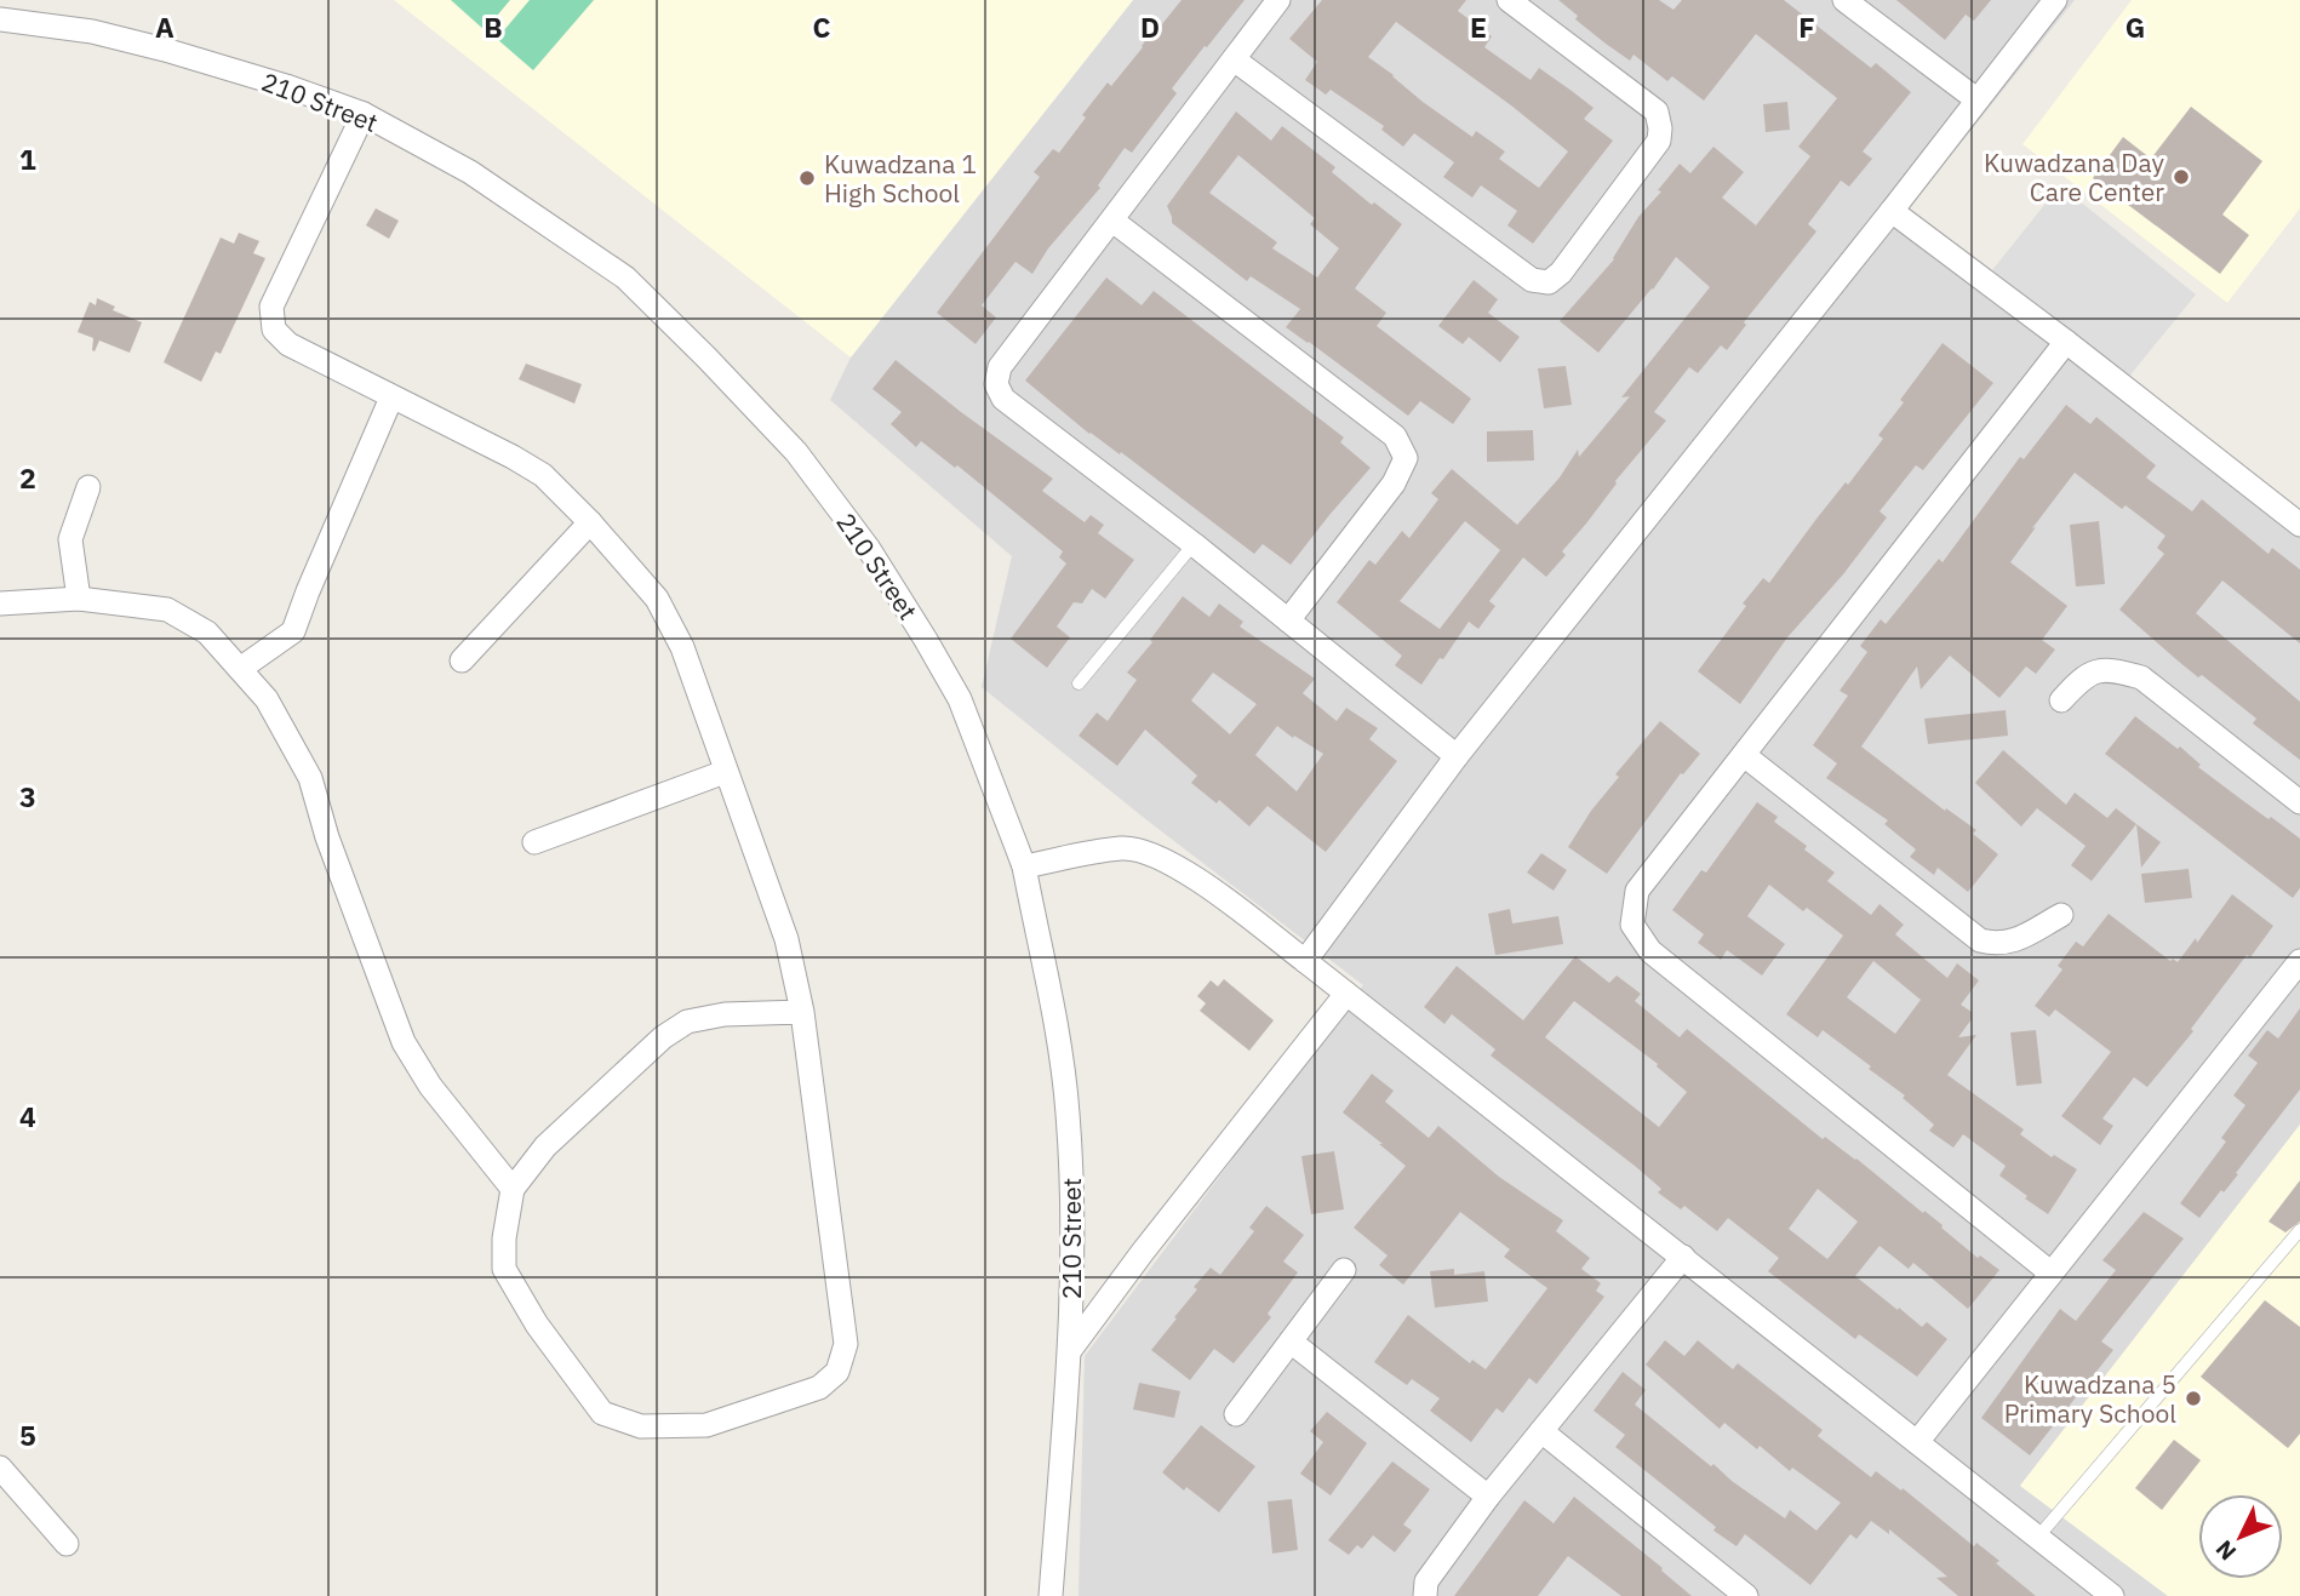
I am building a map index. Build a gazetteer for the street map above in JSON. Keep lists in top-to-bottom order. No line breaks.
{"streets":{"street":["210 Street"]},"places":["Kuwadzana Day Care Center","Kuwadzana 1 High School","Kuwadzana 5 Primary School"],"north":"bottom left","grid":{"columns":["A","B","C","D","E","F","G"],"rows":["1","2","3","4","5"]}}
